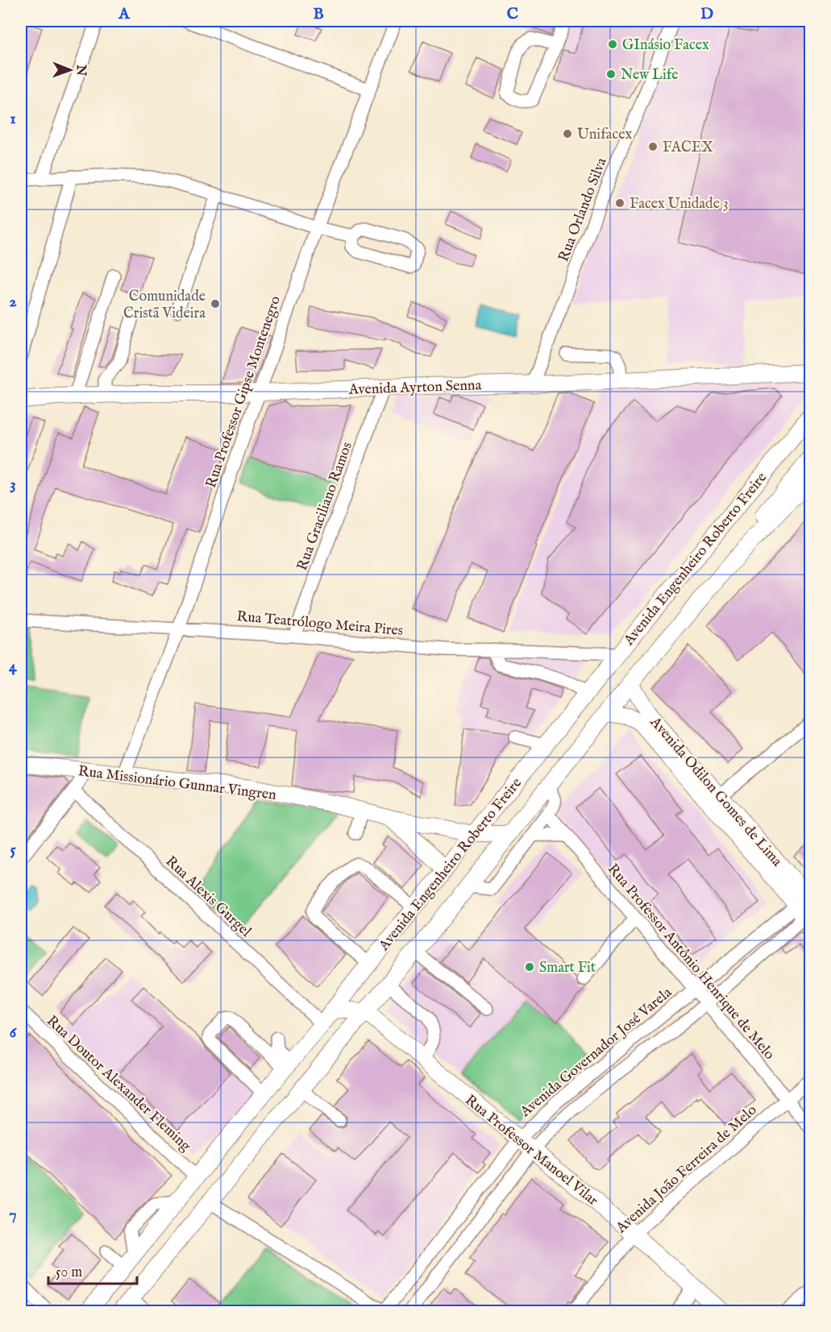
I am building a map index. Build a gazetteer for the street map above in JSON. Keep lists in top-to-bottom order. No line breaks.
{"streets":{"main road":["Avenida Ayrton Senna","Avenida Engenheiro Roberto Freire","Rua Missionário Gunnar Vingren","Avenida Odilon Gomes de Lima","Rua Professor Manoel Vilar"],"street":["Rua Orlando Silva","Rua Professor Gipse Montenegro","Rua Graciliano Ramos","Rua Teatrólogo Meira Pires","Rua Alexis Gurgel","Rua Professor Antônio Henrique de Melo","Avenida Governador José Varela","Rua Doutor Alexander Fleming","Avenida João Ferreira de Melo"]},"crossings":[["Rua Orlando Silva","Avenida Ayrton Senna"],["Avenida Ayrton Senna","Rua Professor Gipse Montenegro"],["Avenida Ayrton Senna","Rua Graciliano Ramos"],["Rua Professor Gipse Montenegro","Rua Teatrólogo Meira Pires"],["Rua Professor Gipse Montenegro","Rua Missionário Gunnar Vingren"],["Rua Graciliano Ramos","Rua Teatrólogo Meira Pires"],["Avenida Engenheiro Roberto Freire","Rua Teatrólogo Meira Pires"],["Avenida Engenheiro Roberto Freire","Rua Missionário Gunnar Vingren"],["Avenida Engenheiro Roberto Freire","Avenida Odilon Gomes de Lima"],["Avenida Engenheiro Roberto Freire","Rua Alexis Gurgel"],["Avenida Engenheiro Roberto Freire","Rua Doutor Alexander Fleming"],["Avenida Engenheiro Roberto Freire","Rua Professor Manoel Vilar"],["Avenida Odilon Gomes de Lima","Avenida Governador José Varela"],["Rua Professor Antônio Henrique de Melo","Avenida Governador José Varela"],["Rua Professor Antônio Henrique de Melo","Avenida João Ferreira de Melo"],["Avenida Governador José Varela","Rua Professor Manoel Vilar"],["Rua Professor Manoel Vilar","Avenida João Ferreira de Melo"]],"places":["GInásio Facex","New Life","Unifacex","FACEX","Facex Unidade 3","Comunidade Cristã Videira","Smart Fit"],"scale_bar":"50 m","north":"right","grid":{"columns":["A","B","C","D"],"rows":["1","2","3","4","5","6","7"]}}
